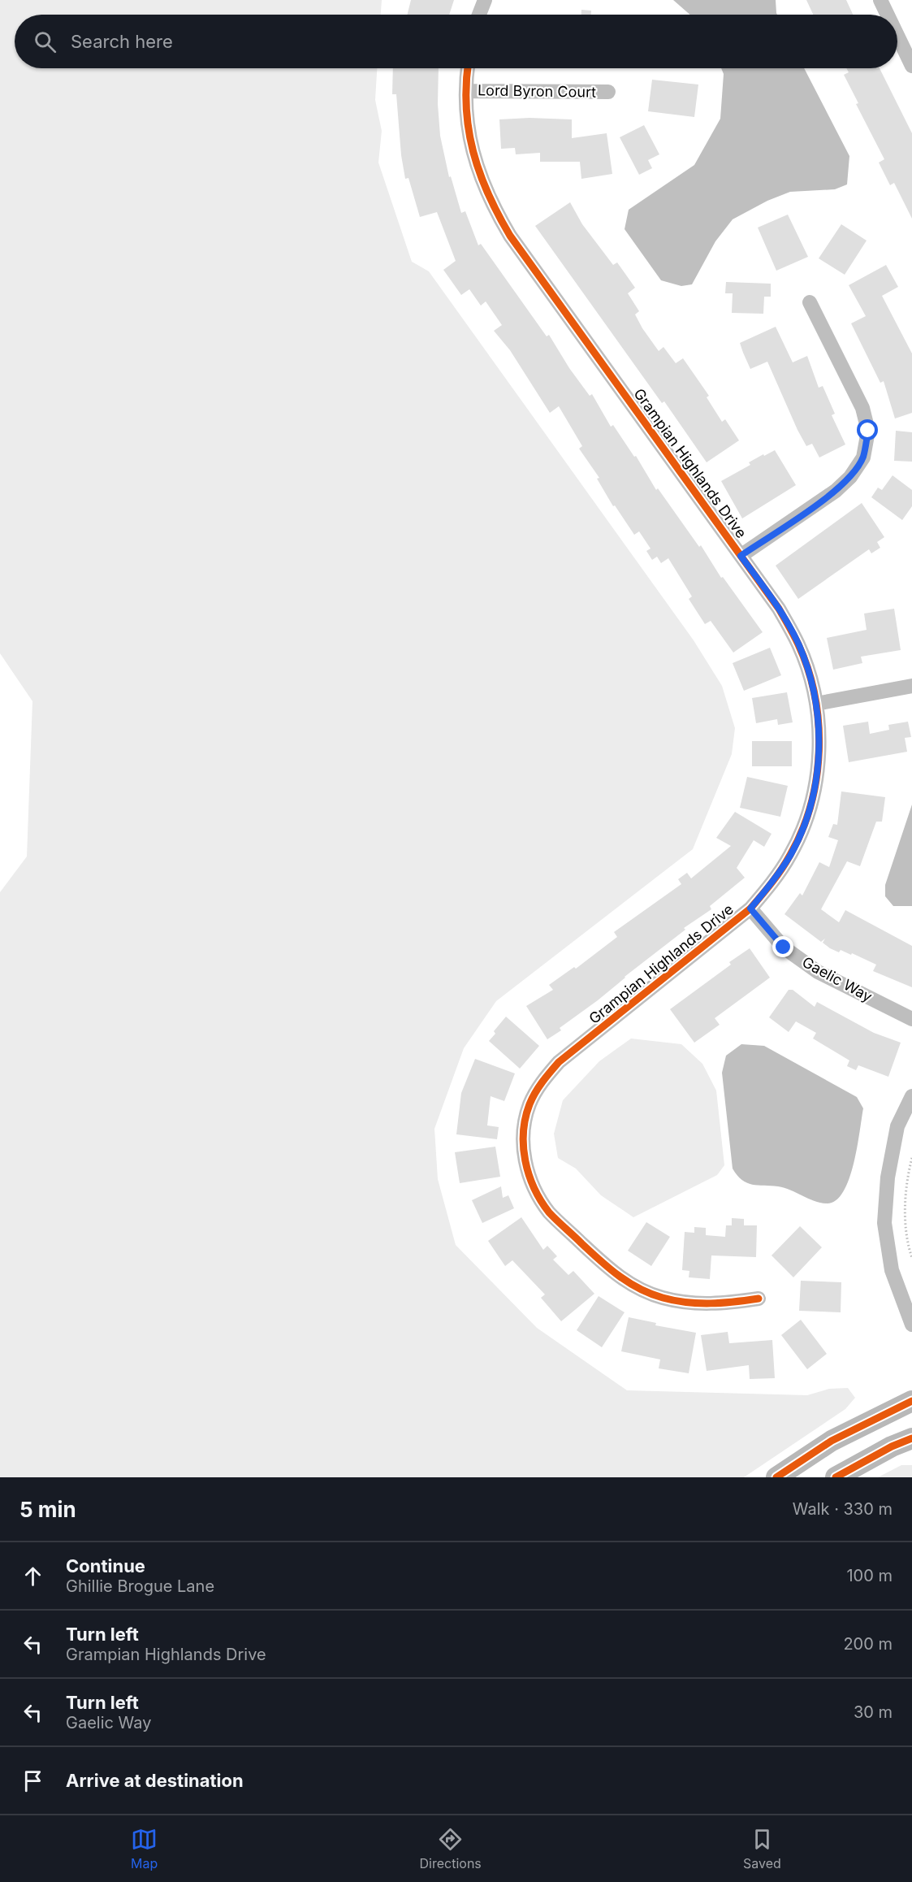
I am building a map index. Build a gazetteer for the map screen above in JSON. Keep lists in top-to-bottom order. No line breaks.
{"streets":{"street":["Lord Byron Court","Grampian Highlands Drive","Gaelic Way"]},"crossings":[["Lord Byron Court","Grampian Highlands Drive"],["Grampian Highlands Drive","Gaelic Way"]],"page":{"search":"Search here","heading":["5 min","Walk · 330 m"],"list":[["Continue","Ghillie Brogue Lane","100 m"],["Turn left","Grampian Highlands Drive","200 m"],["Turn left","Gaelic Way","30 m"],"Arrive at destination"],"nav":["Map","Directions","Saved"]}}
